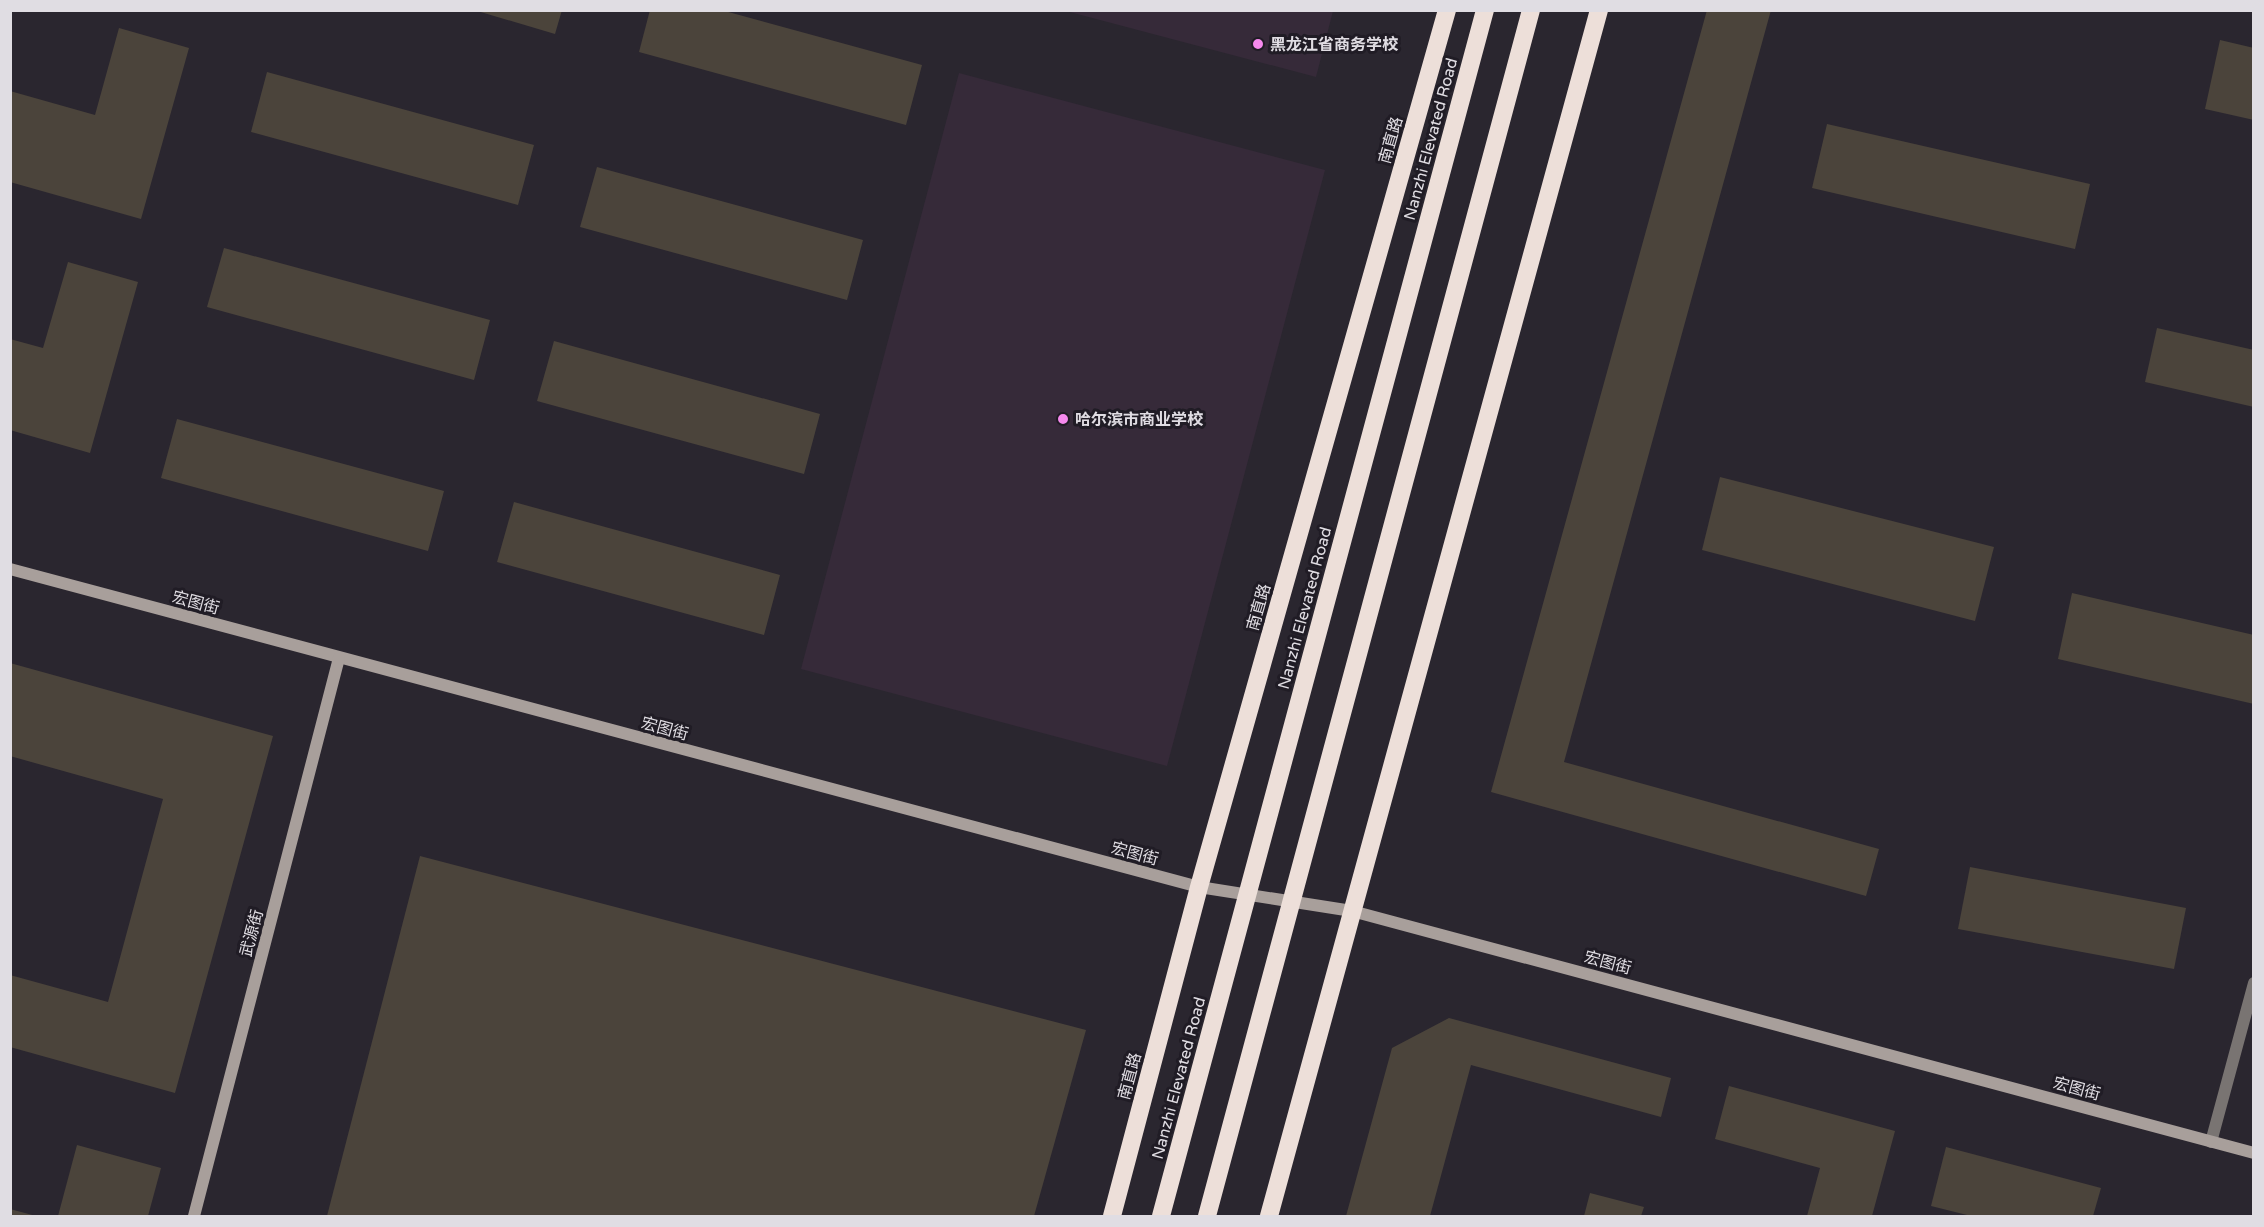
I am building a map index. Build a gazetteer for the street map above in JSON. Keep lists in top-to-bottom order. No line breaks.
{"streets":{"highway":["Nanzhi Elevated Road","南直路"],"street":["宏图街","武源街"]},"crossings":[["南直路","宏图街"],["宏图街","武源街"]],"places":["黑龙江省商务学校","哈尔滨市商业学校"]}
